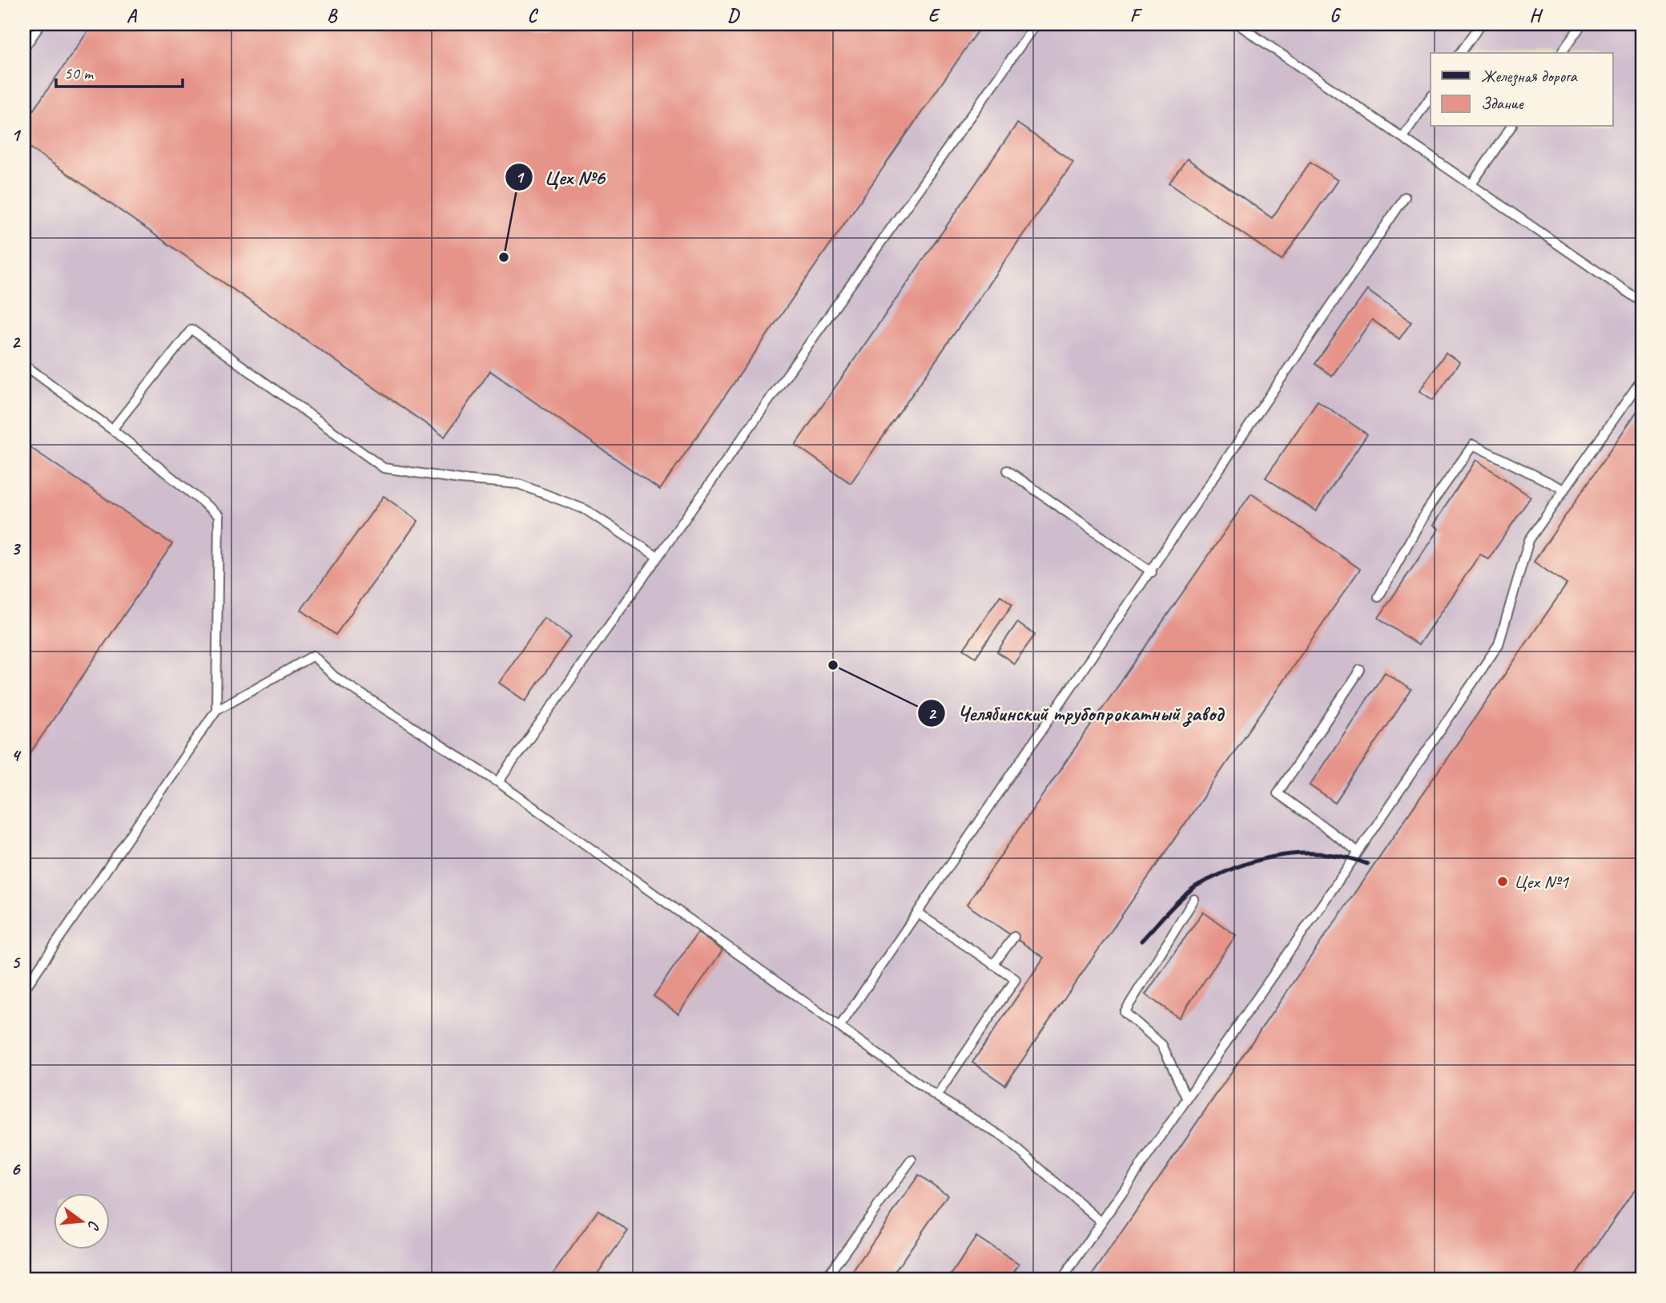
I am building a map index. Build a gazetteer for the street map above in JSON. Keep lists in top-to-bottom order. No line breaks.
{"places":["Цех №6","Челябинский трубопрокатный завод","Цех №1"],"legend":["Железная дорога","Здание"],"scale_bar":"50 m","north":"right","grid":{"columns":["A","B","C","D","E","F","G","H"],"rows":["1","2","3","4","5","6"]}}
